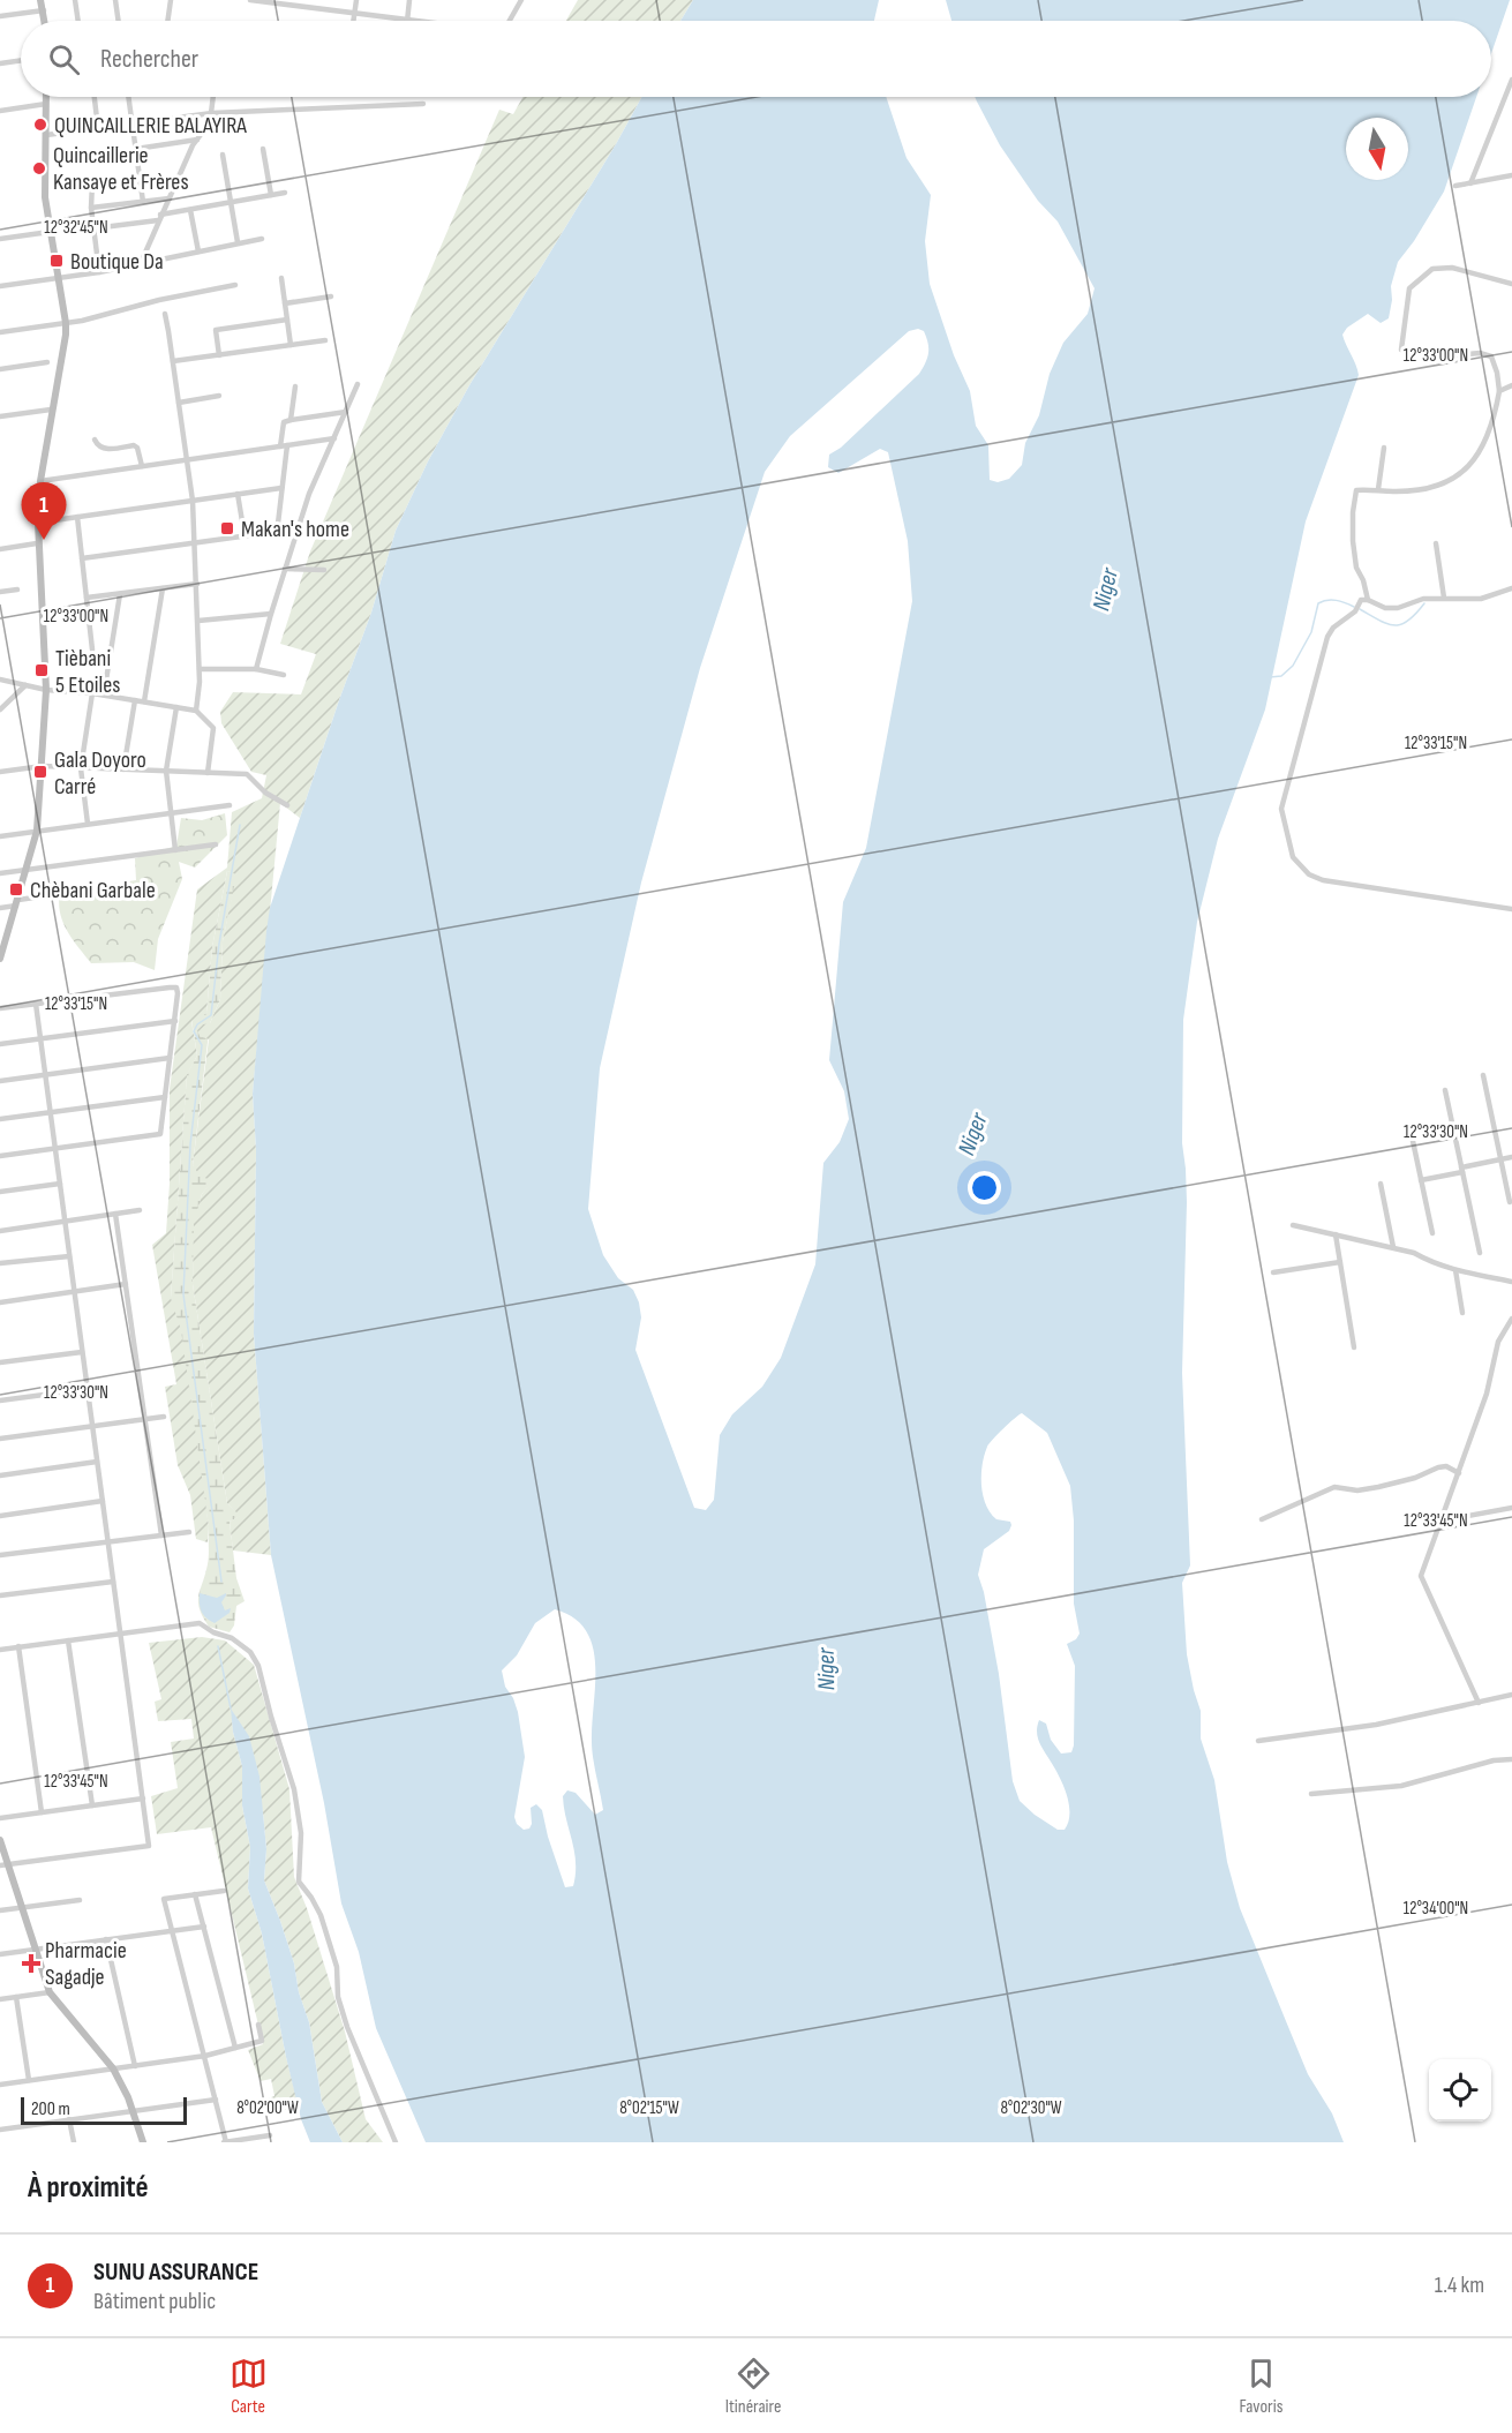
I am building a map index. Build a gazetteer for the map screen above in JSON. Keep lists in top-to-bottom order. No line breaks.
{"water":["Niger"],"places":{"other":["QUINCAILLERIE BALAYIRA","Quincaillerie Kansaye et Frères"],"transit":["Boutique Da","Makan's home","Tièbani 5 Etoiles","Gala Doyoro Carré","Chèbani Garbale"],"health":["Pharmacie Sagadje"]},"scale_bar":"200 m","north":"bottom","page":{"search":"Rechercher","pins":"1","scale":"200 m","heading":"À proximité","list":[{"mark":"1","name":"SUNU ASSURANCE","note":"Bâtiment public","value":"1.4 km"}],"nav":["Carte","Itinéraire","Favoris"]},"coordinates":["12°32'45\"N","12°33'00\"N","12°33'15\"N","12°33'30\"N","12°33'45\"N","12°34'00\"N","8°02'00\"W","8°02'15\"W","8°02'30\"W"]}
